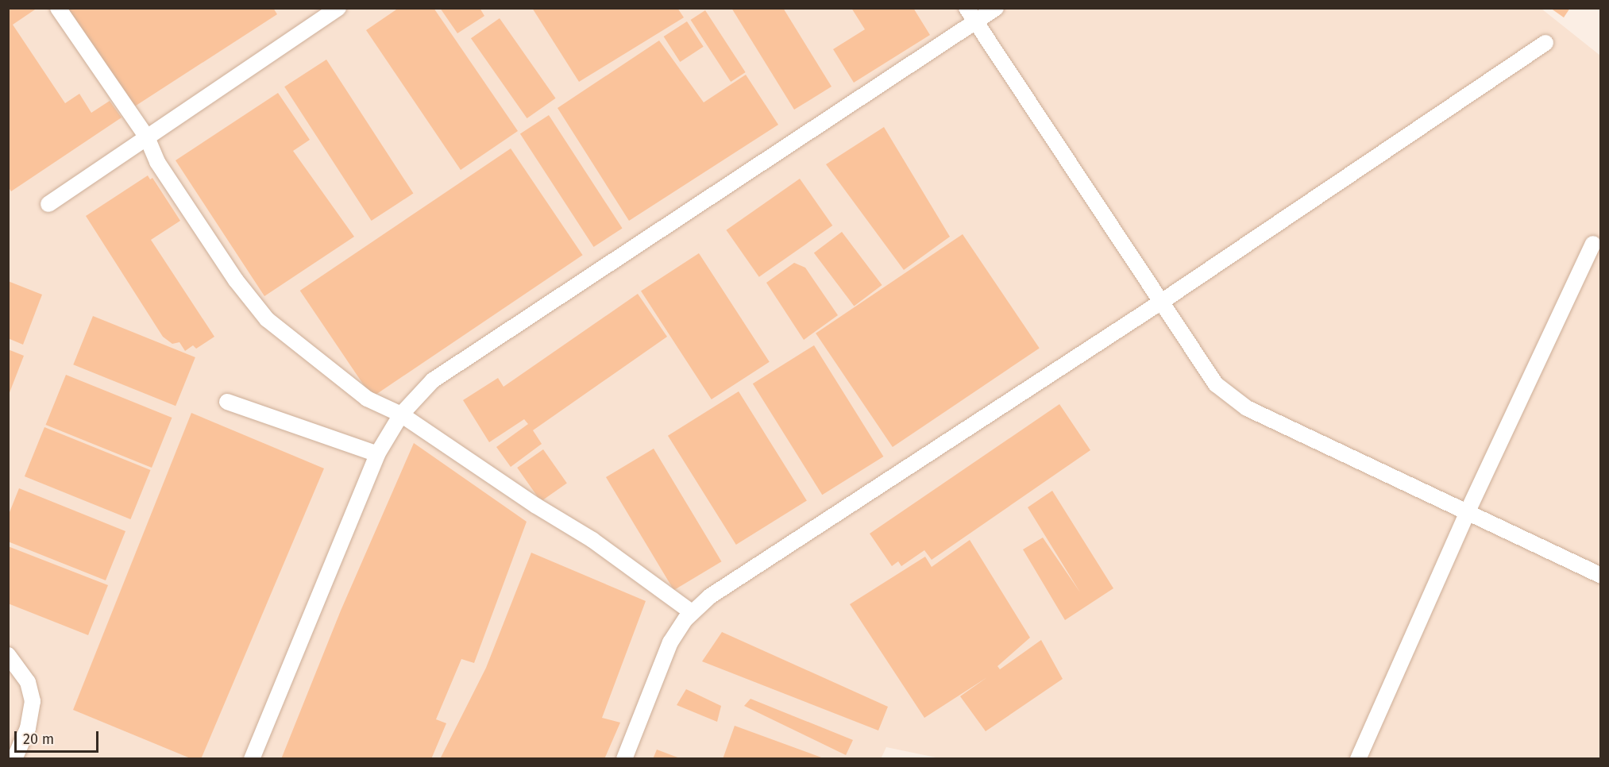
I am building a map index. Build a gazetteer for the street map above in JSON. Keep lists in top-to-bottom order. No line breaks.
{"scale_bar":"20 m"}
